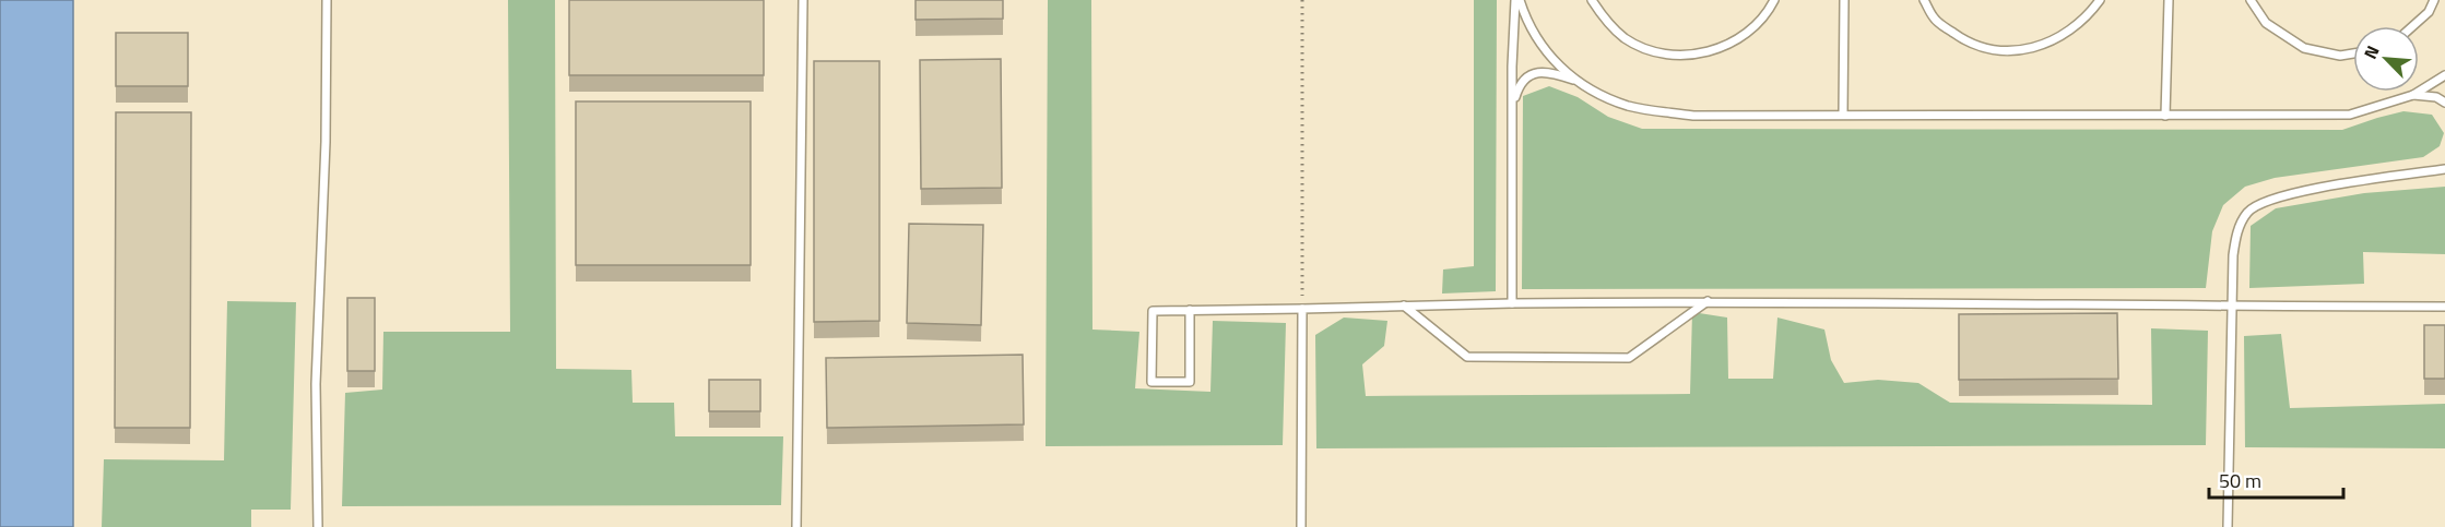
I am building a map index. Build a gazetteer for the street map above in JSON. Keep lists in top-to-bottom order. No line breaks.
{"scale_bar":"50 m","north":"top left"}
